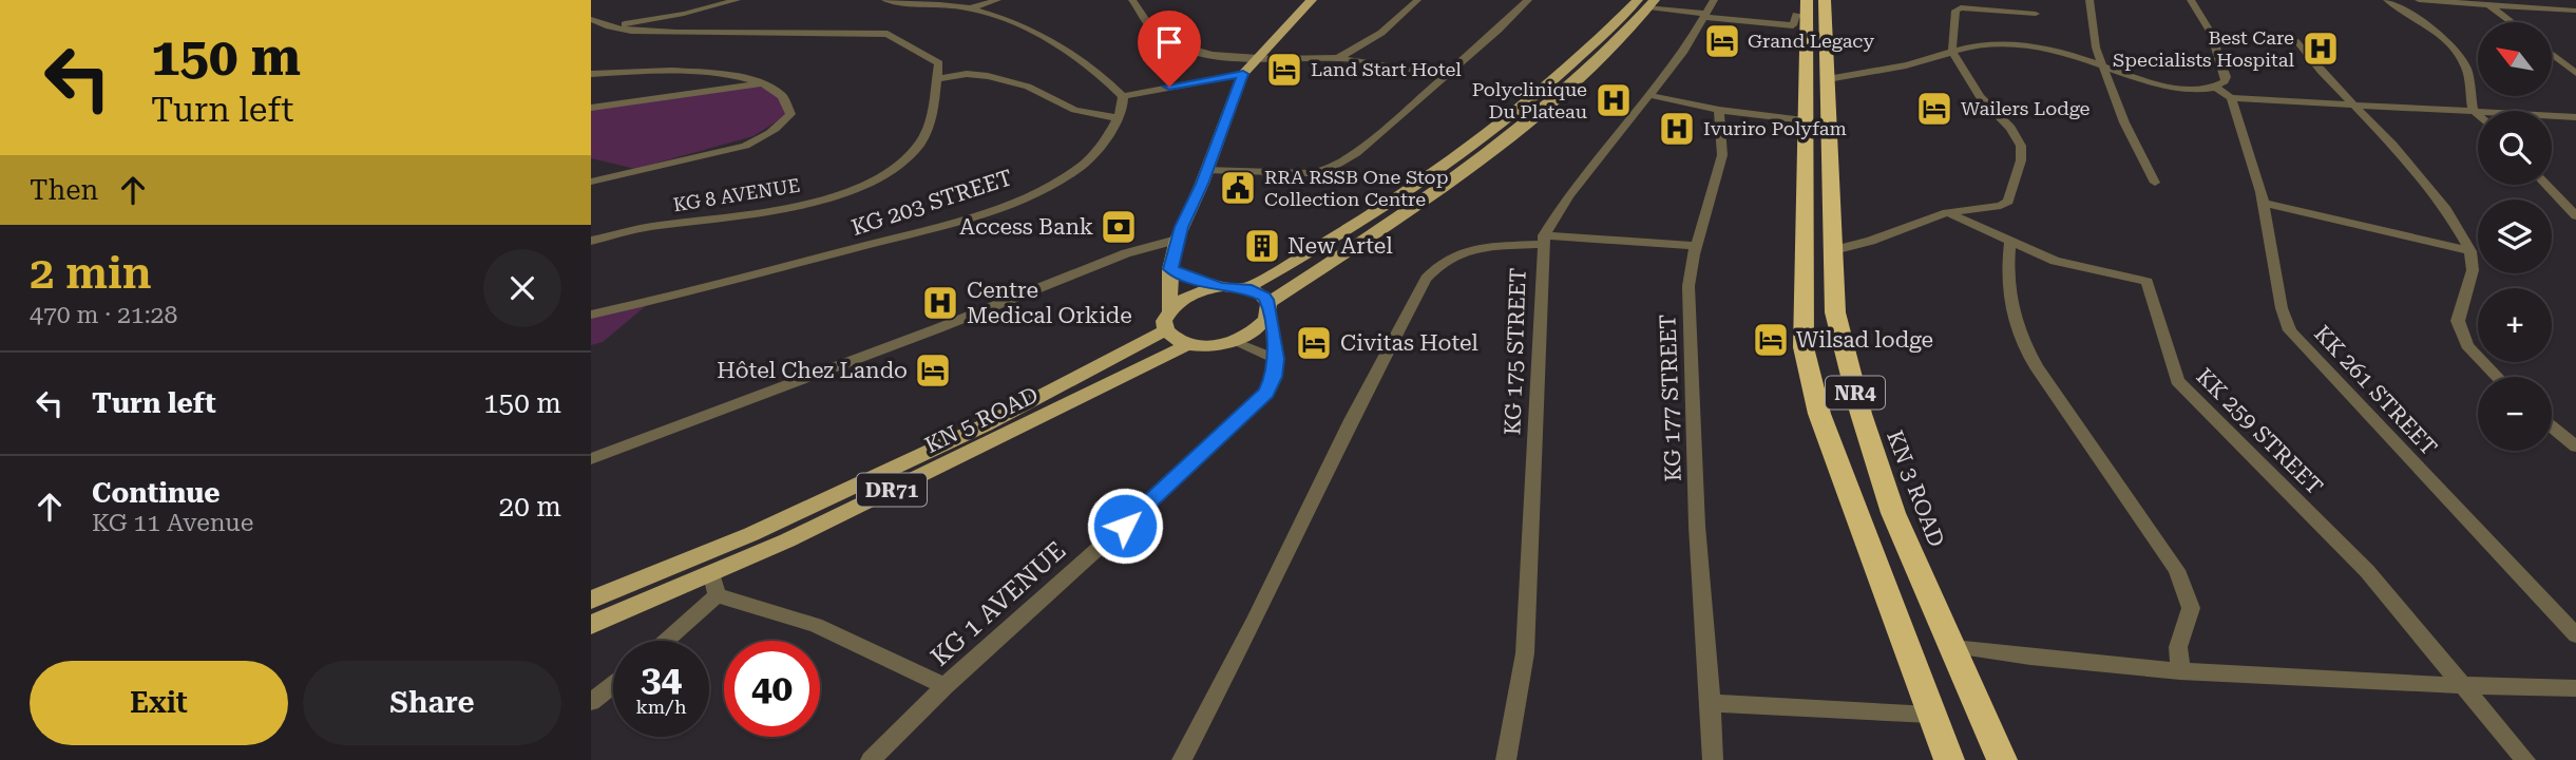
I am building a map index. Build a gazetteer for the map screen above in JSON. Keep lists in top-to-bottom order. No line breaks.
{"streets":{"highway":["NR4","KN 3 ROAD"],"main road":["KN 5 ROAD","DR71"],"street":["KG 8 AVENUE","KG 203 STREET","KG 175 STREET","KK 261 STREET","KG 177 STREET","KK 259 STREET","KG 1 AVENUE"]},"crossings":[["KN 5 ROAD","DR71"],["DR71","KG 1 AVENUE"]],"places":{"hotel":["Grand Legacy","Land Start Hotel","Wailers Lodge","Wilsad lodge","Civitas Hotel","Hôtel Chez Lando"],"hospital":["Best Care Specialists Hospital","Polyclinique Du Plateau","Ivuriro Polyfam","Centre Medical Orkide"],"public building":["RRA RSSB One Stop Collection Centre"],"bank":["Access Bank"],"building":["New Artel"]},"north":"top left","page":{"turn":["150 m","Turn left"],"map_buttons":["+","−"],"then":"Then","heading":["2 min","470 m · 21:28"],"list":[{"name":"Turn left","value":"150 m"},{"name":"Continue","note":"KG 11 Avenue","value":"20 m"}],"speed":"34 km/h","limit":"40","buttons":["Exit","Share"]}}
